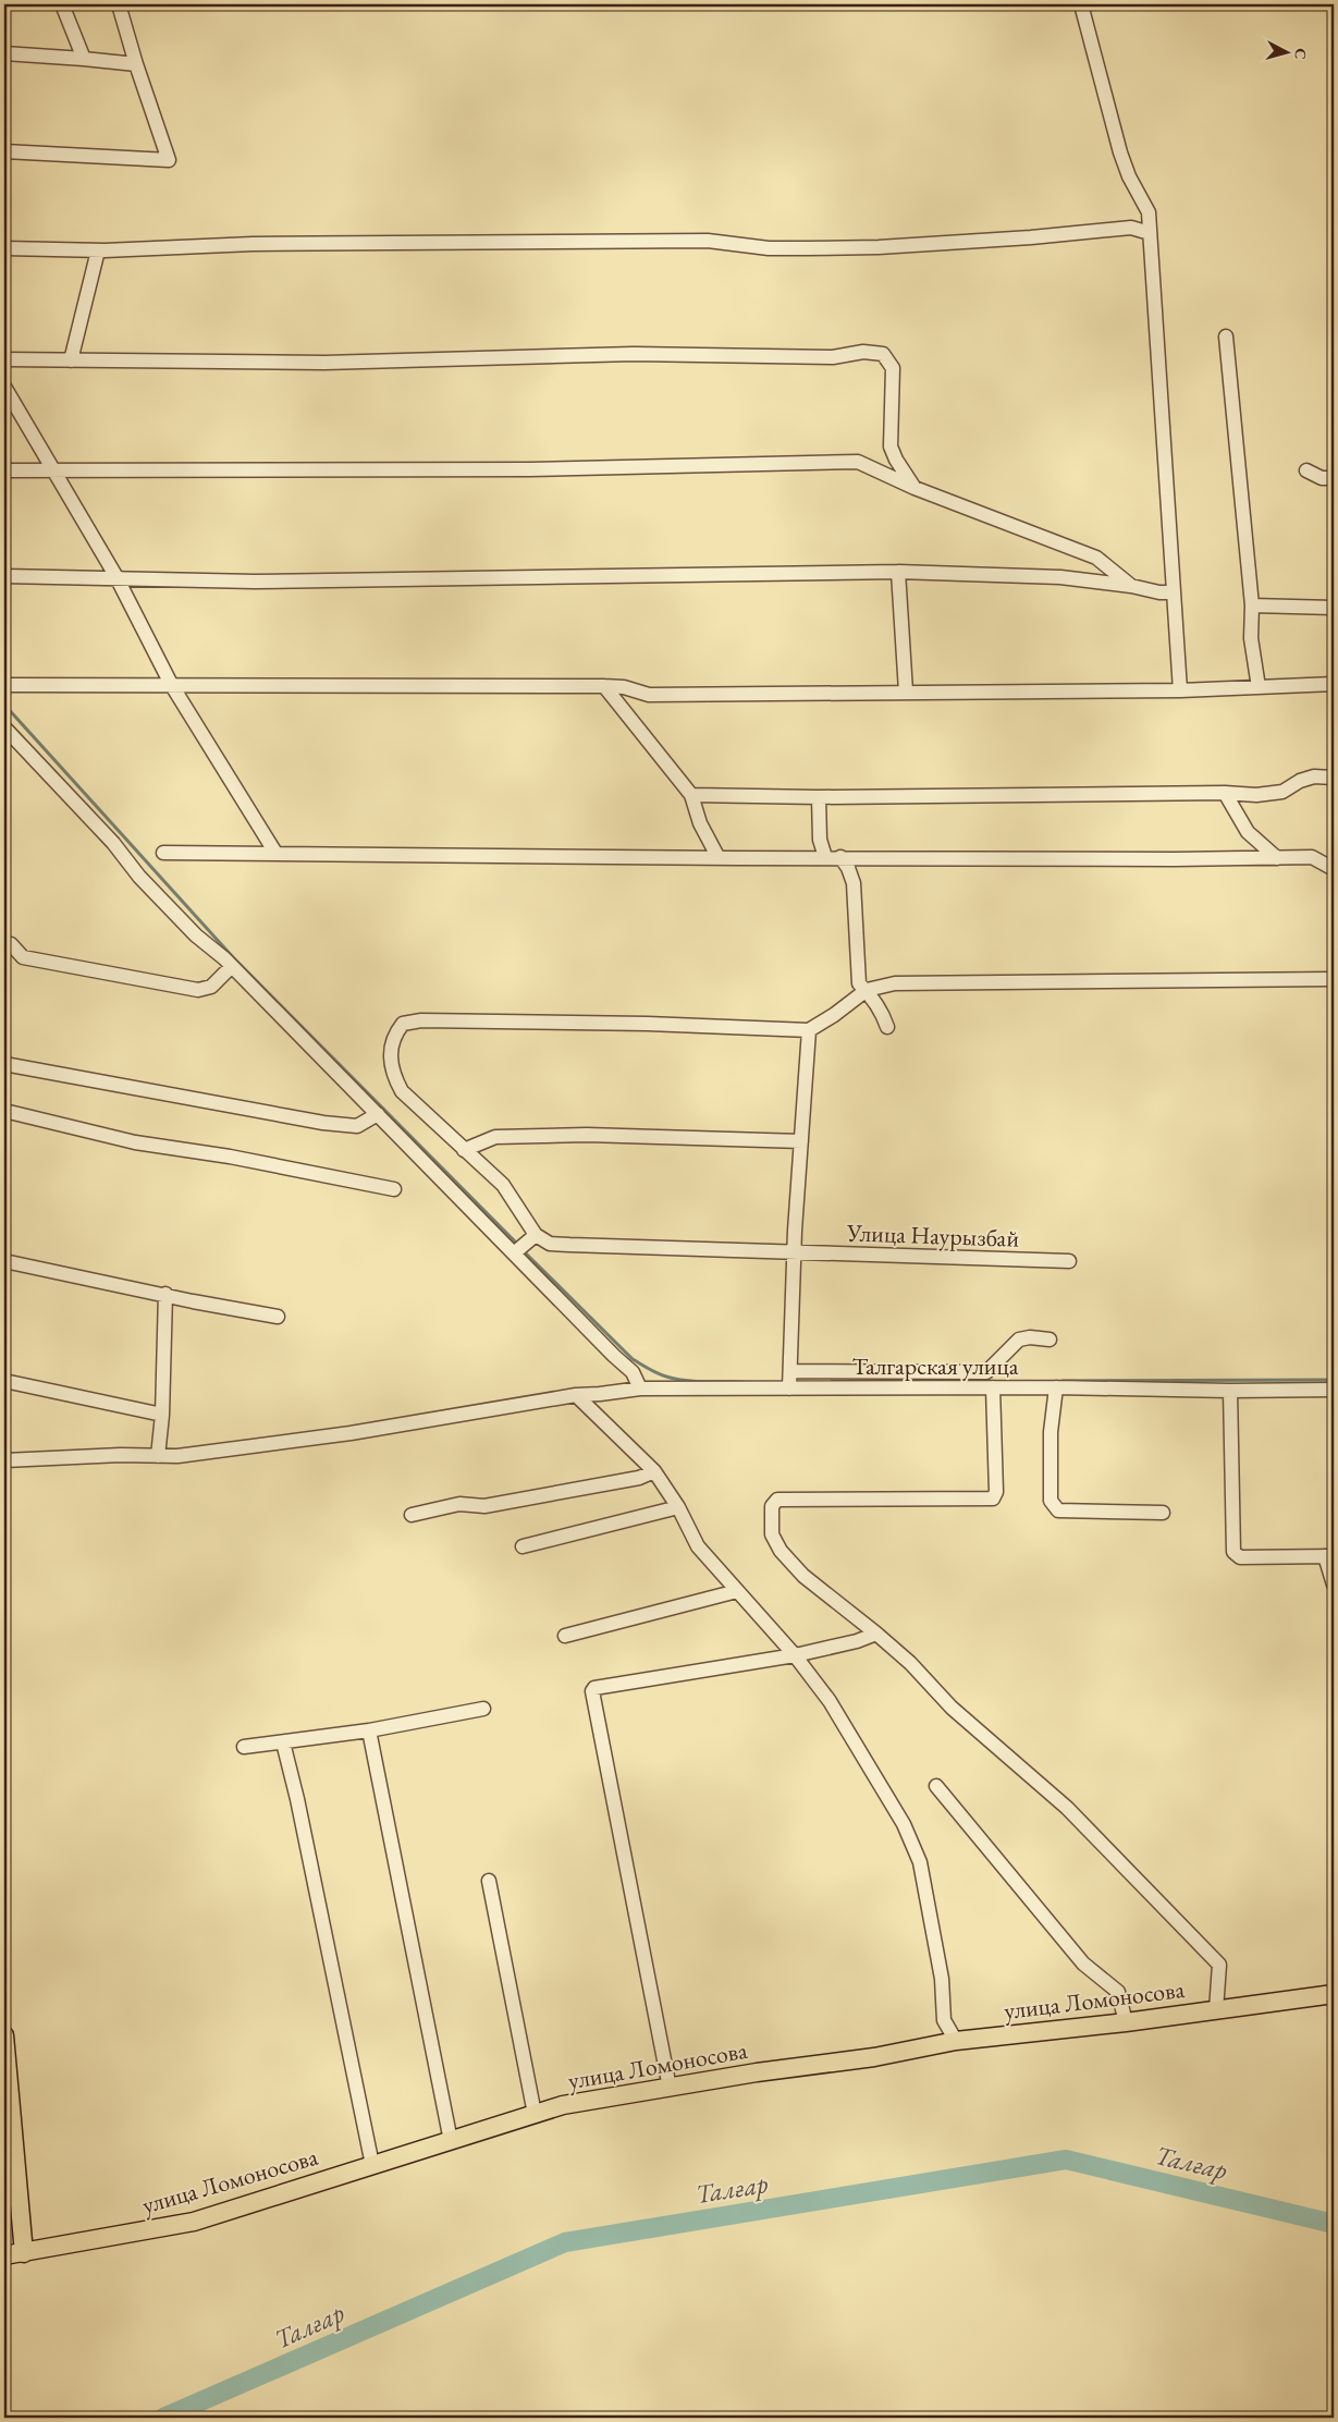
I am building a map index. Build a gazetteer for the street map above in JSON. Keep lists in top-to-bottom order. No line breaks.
{"streets":{"main road":["улица Ломоносова"],"street":["Улица Наурызбай","Талгарская улица"]},"water":["Талғар"],"north":"right"}
